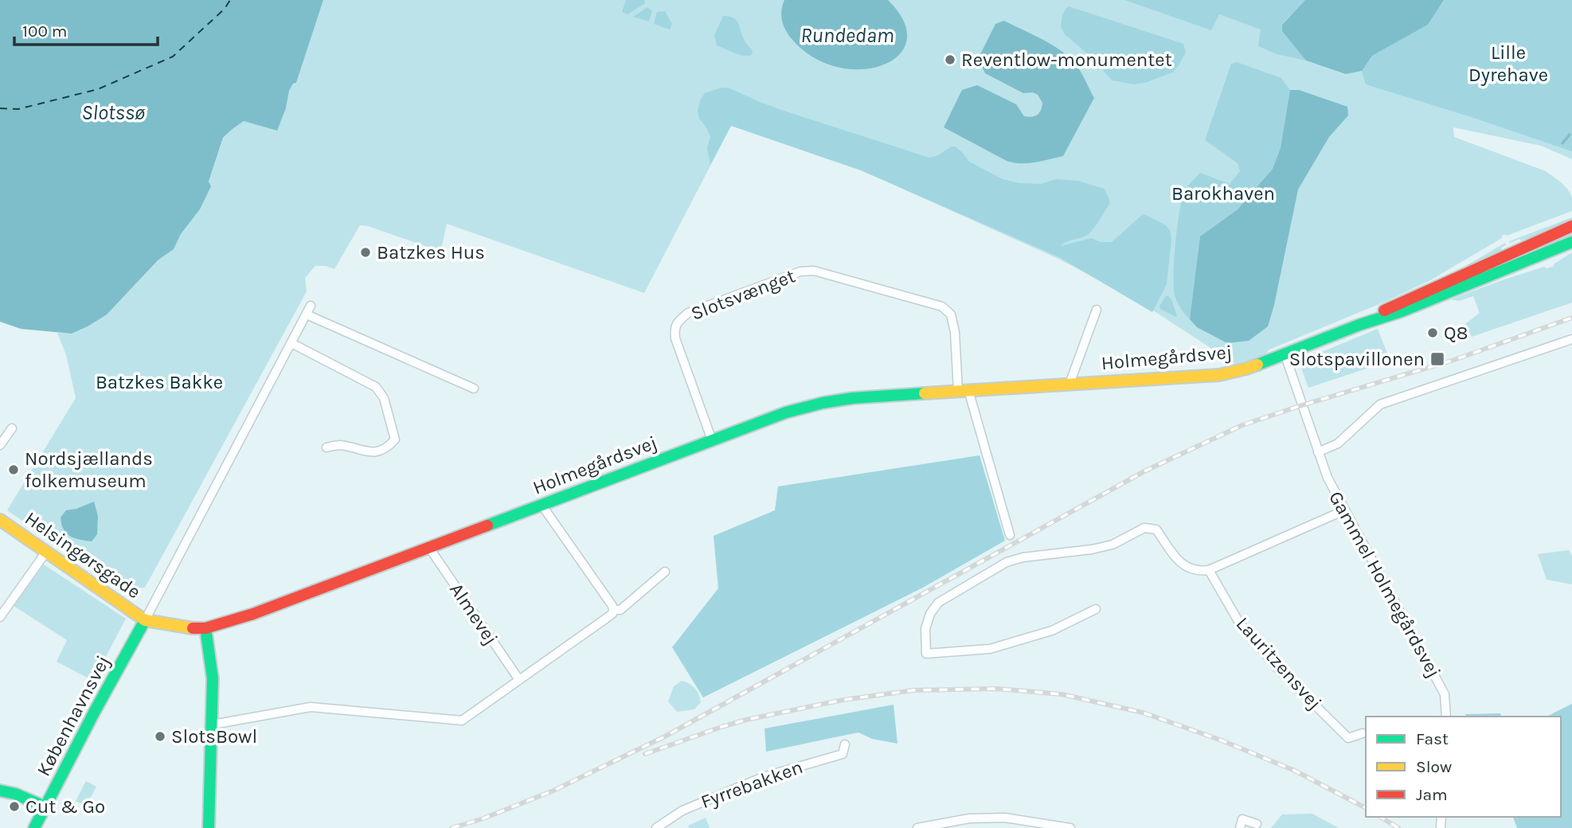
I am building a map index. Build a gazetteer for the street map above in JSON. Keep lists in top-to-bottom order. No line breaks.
{"streets":{"street":["Slotsvænget","Holmegårdsvej","Helsingørsgade","Gammel Holmegårdsvej","Almevej","Lauritzensvej","Københavnsvej","Fyrrebakken"]},"crossings":[["Slotsvænget","Holmegårdsvej"],["Holmegårdsvej","Helsingørsgade"],["Holmegårdsvej","Gammel Holmegårdsvej"],["Holmegårdsvej","Almevej"],["Holmegårdsvej","Københavnsvej"],["Helsingørsgade","Københavnsvej"]],"water":["Rundedam","Slotssø"],"parks":["Lille Dyrehave","Barokhaven","Batzkes Bakke"],"places":{"other":["Reventlow-monumentet","Batzkes Hus","Q8","Nordsjællands folkemuseum","SlotsBowl","Cut & Go"],"transit":["Slotspavillonen"]},"legend":["Fast","Slow","Jam"],"scale_bar":"100 m"}
